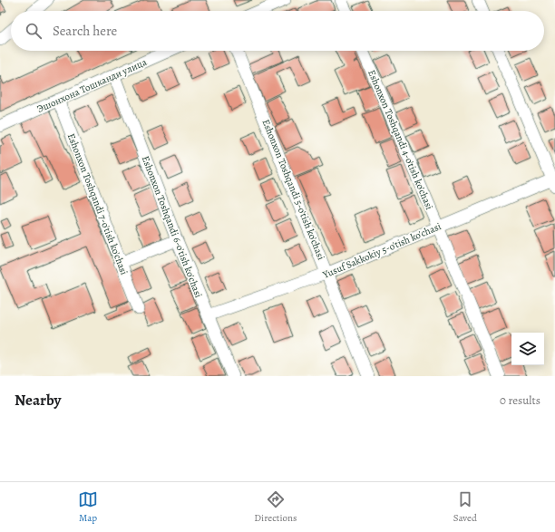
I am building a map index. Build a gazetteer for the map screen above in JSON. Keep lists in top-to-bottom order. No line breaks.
{"streets":{"street":["Эшонхона Тошканди улица","Eshonxon Toshqandi 4-o'tish ko'chasi","Eshonxon Toshqandi 5-o'tish ko'chasi","Eshonxon Toshqandi 7-o'tish ko'chasi","Eshonxon Toshqandi 6-o'tish ko'chasi","Yusuf Sakkokiy 5-o'tish ko'chasi"]},"crossings":[["Эшонхона Тошканди улица","Eshonxon Toshqandi 7-o'tish ko'chasi"],["Эшонхона Тошканди улица","Eshonxon Toshqandi 6-o'tish ko'chasi"],["Eshonxon Toshqandi 4-o'tish ko'chasi","Yusuf Sakkokiy 5-o'tish ko'chasi"],["Eshonxon Toshqandi 5-o'tish ko'chasi","Yusuf Sakkokiy 5-o'tish ko'chasi"],["Eshonxon Toshqandi 6-o'tish ko'chasi","Yusuf Sakkokiy 5-o'tish ko'chasi"]],"page":{"search":"Search here","heading":["Nearby","0 results"],"nav":["Map","Directions","Saved"]}}
